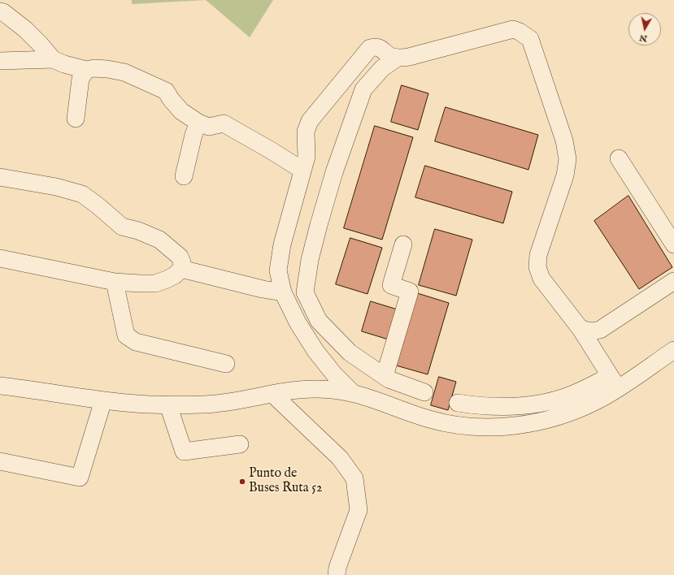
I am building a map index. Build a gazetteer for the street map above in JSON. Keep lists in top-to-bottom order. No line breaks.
{"places":["Punto de Buses Ruta 52"],"north":"bottom"}
